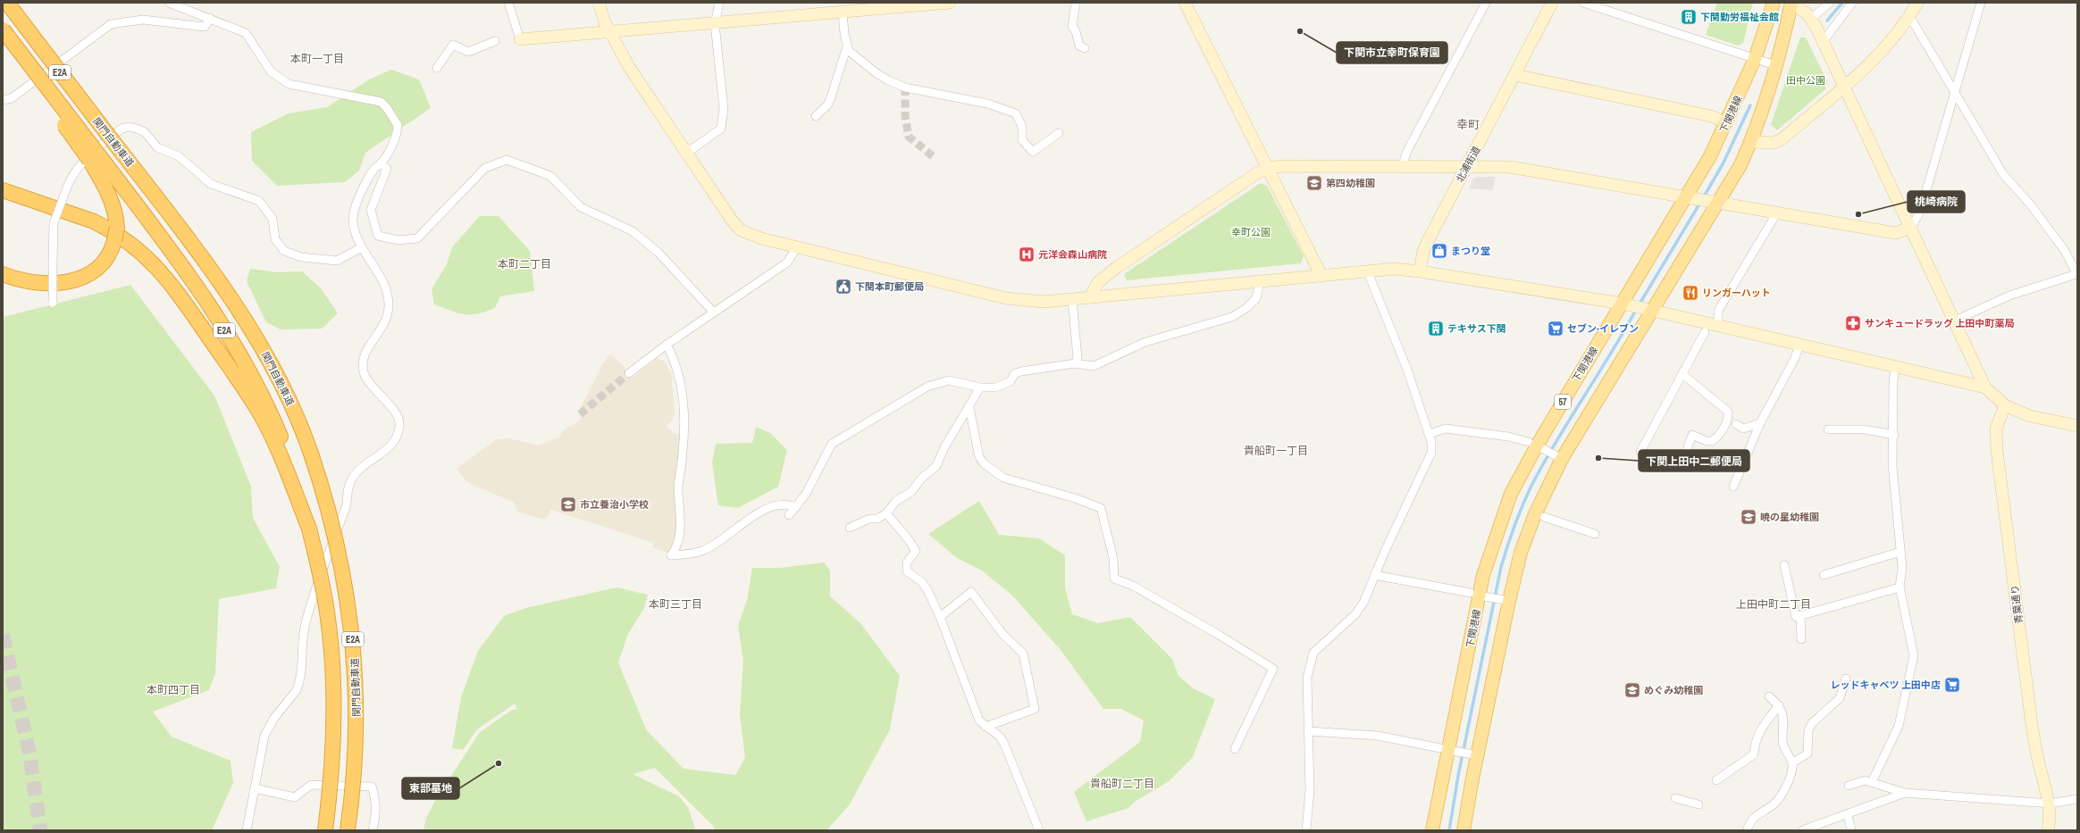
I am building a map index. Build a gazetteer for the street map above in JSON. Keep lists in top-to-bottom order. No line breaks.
{"streets":{"highway":["E2A","関門自動車道"],"main road":["下関港線","57"],"street":["北浦街道","青葉通り"]},"districts":["本町一丁目","幸町","本町二丁目","貴船町一丁目","本町三丁目","上田中町二丁目","本町四丁目","貴船町二丁目"],"parks":["田中公園","幸町公園"],"places":{"building":["下関勤労福祉会館","テキサス下関"],"other":["下関市立幸町保育園","桃崎病院","下関上田中二郵便局","東部墓地"],"school or university":["第四幼稚園","市立養治小学校","暁の星幼稚園","めぐみ幼稚園"],"shop":["まつり堂"],"hospital":["元洋会森山病院"],"public building":["下関本町郵便局"],"restaurant":["リンガーハット"],"pharmacy":["サンキュードラッグ 上田中町薬局"],"supermarket":["セブン-イレブン","レッドキャベツ 上田中店"]}}
